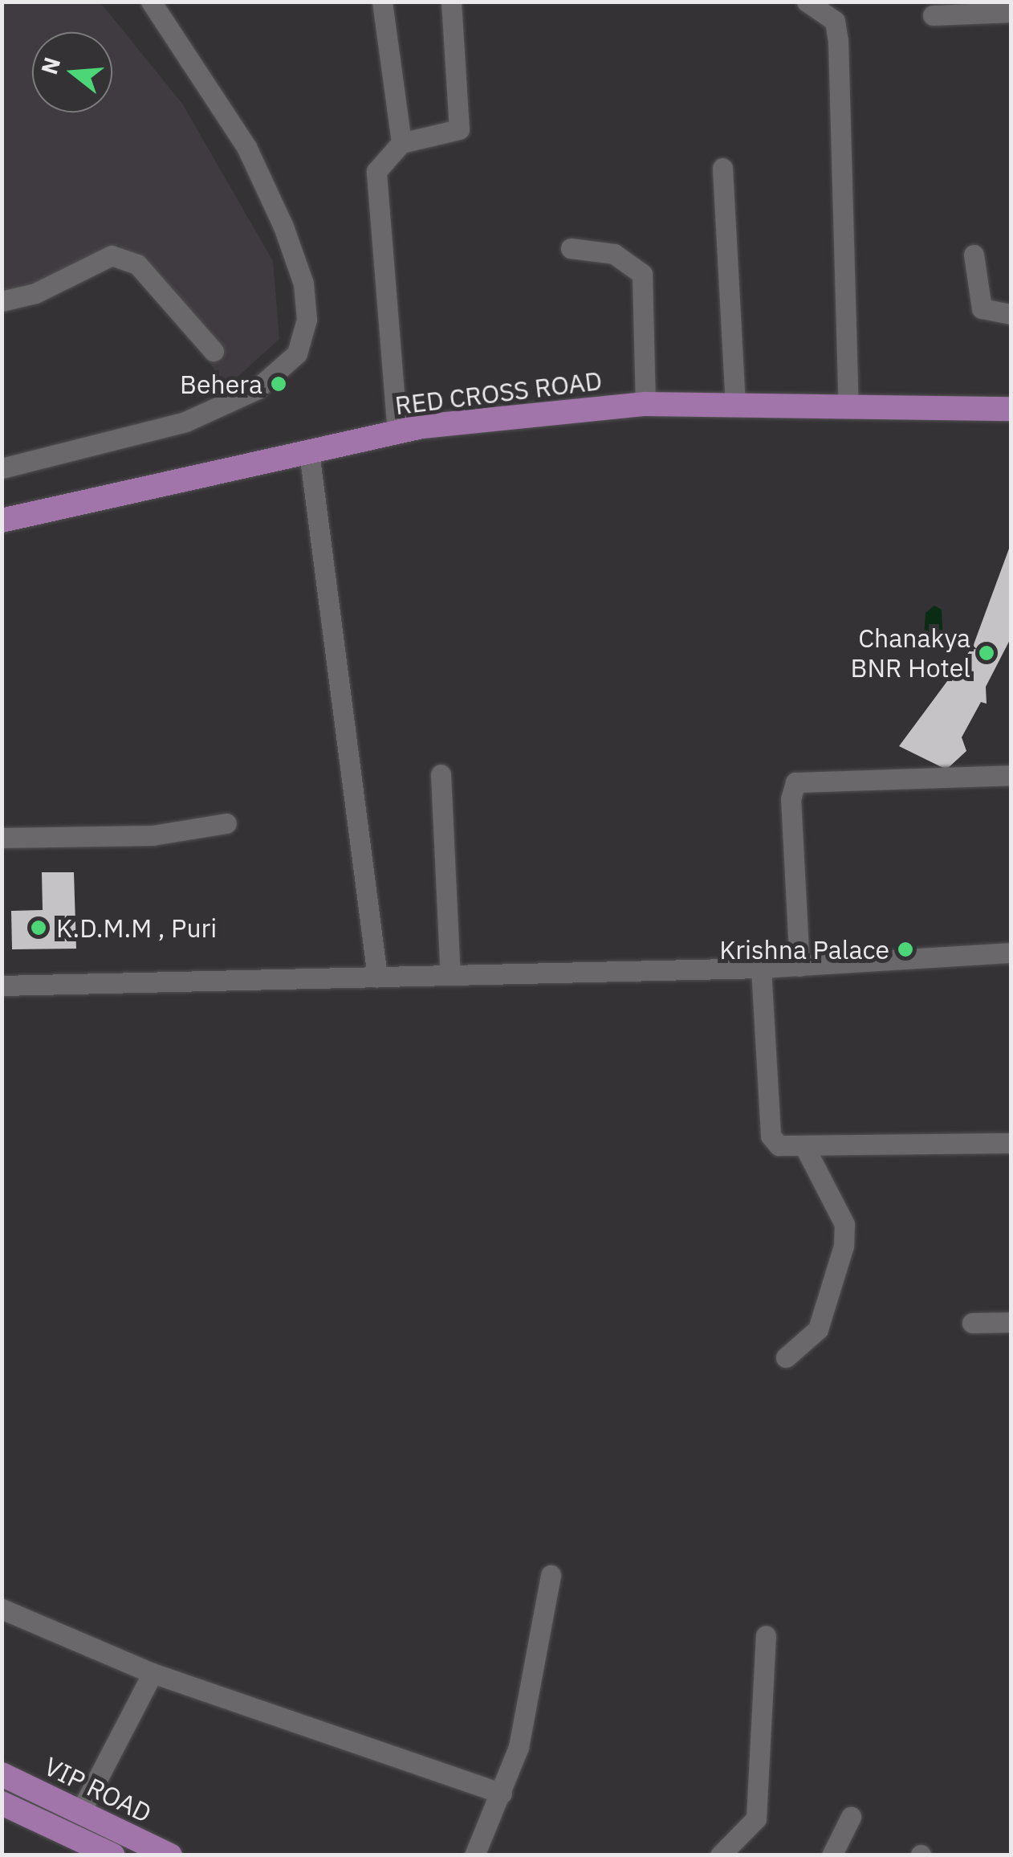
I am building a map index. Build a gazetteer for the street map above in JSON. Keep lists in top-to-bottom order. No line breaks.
{"streets":{"main road":["RED CROSS ROAD","VIP ROAD"]},"places":["Behera","Chanakya BNR Hotel","K.D.M.M , Puri","Krishna Palace"],"north":"left"}
